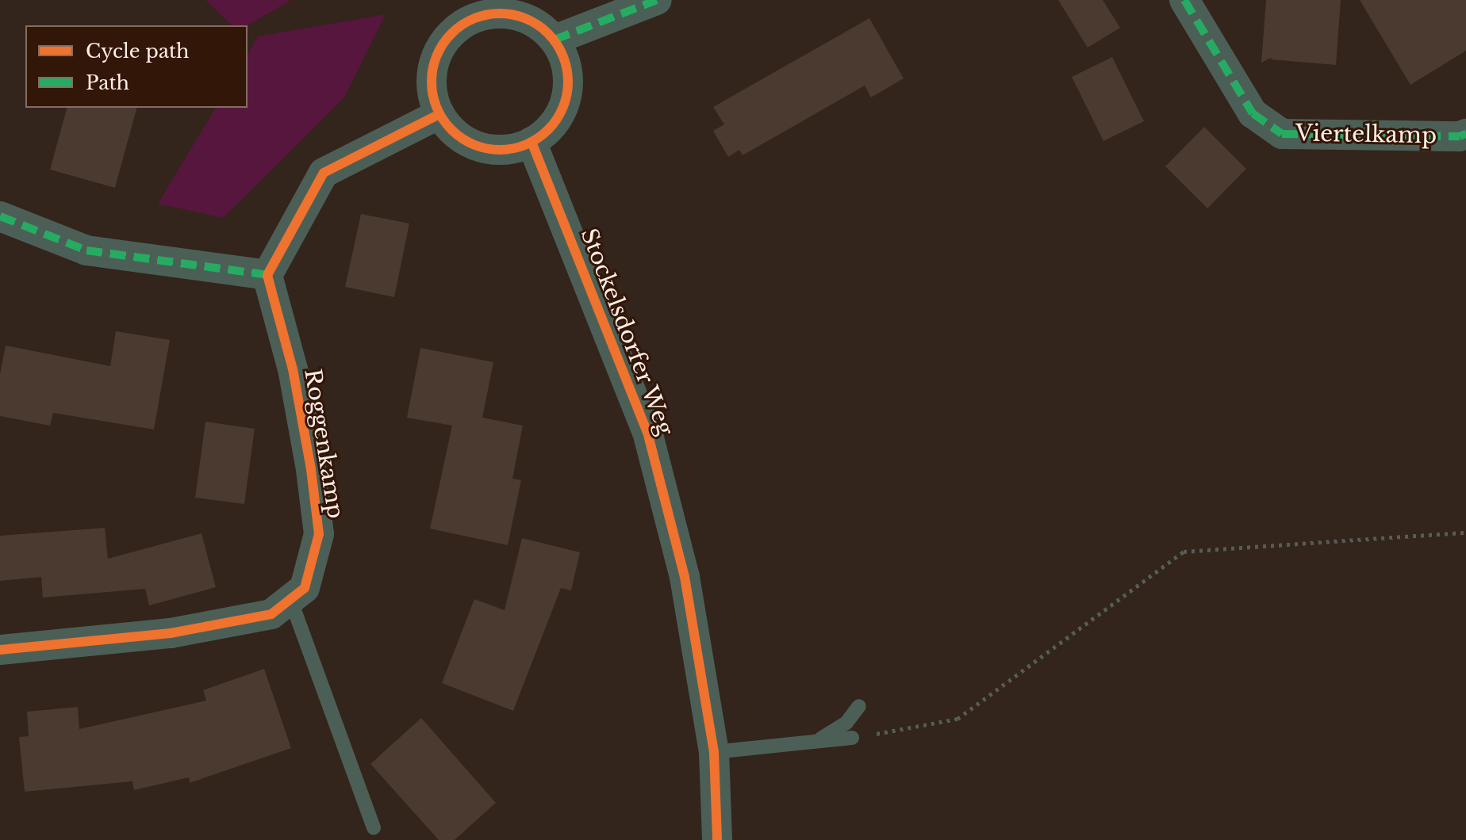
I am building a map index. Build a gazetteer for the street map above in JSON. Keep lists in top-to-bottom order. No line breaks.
{"streets":{"street":["Viertelkamp","Stockelsdorfer Weg","Roggenkamp"]},"legend":["Cycle path","Path"]}
